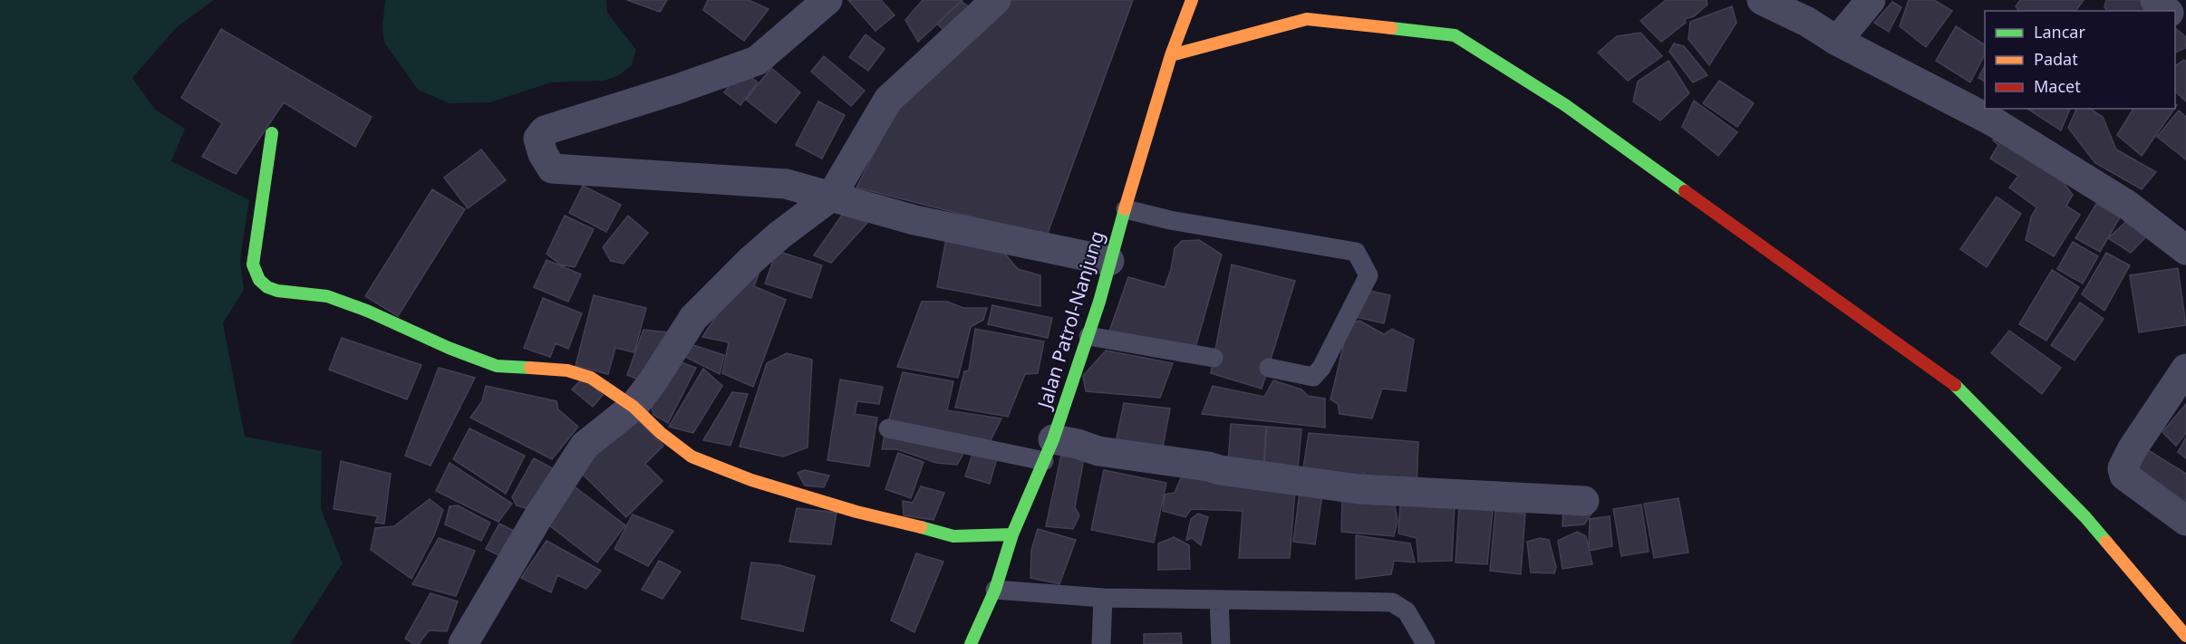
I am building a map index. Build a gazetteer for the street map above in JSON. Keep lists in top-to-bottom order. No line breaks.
{"streets":{"street":["Jalan Patrol-Nanjung"]},"legend":["Lancar","Padat","Macet"]}
